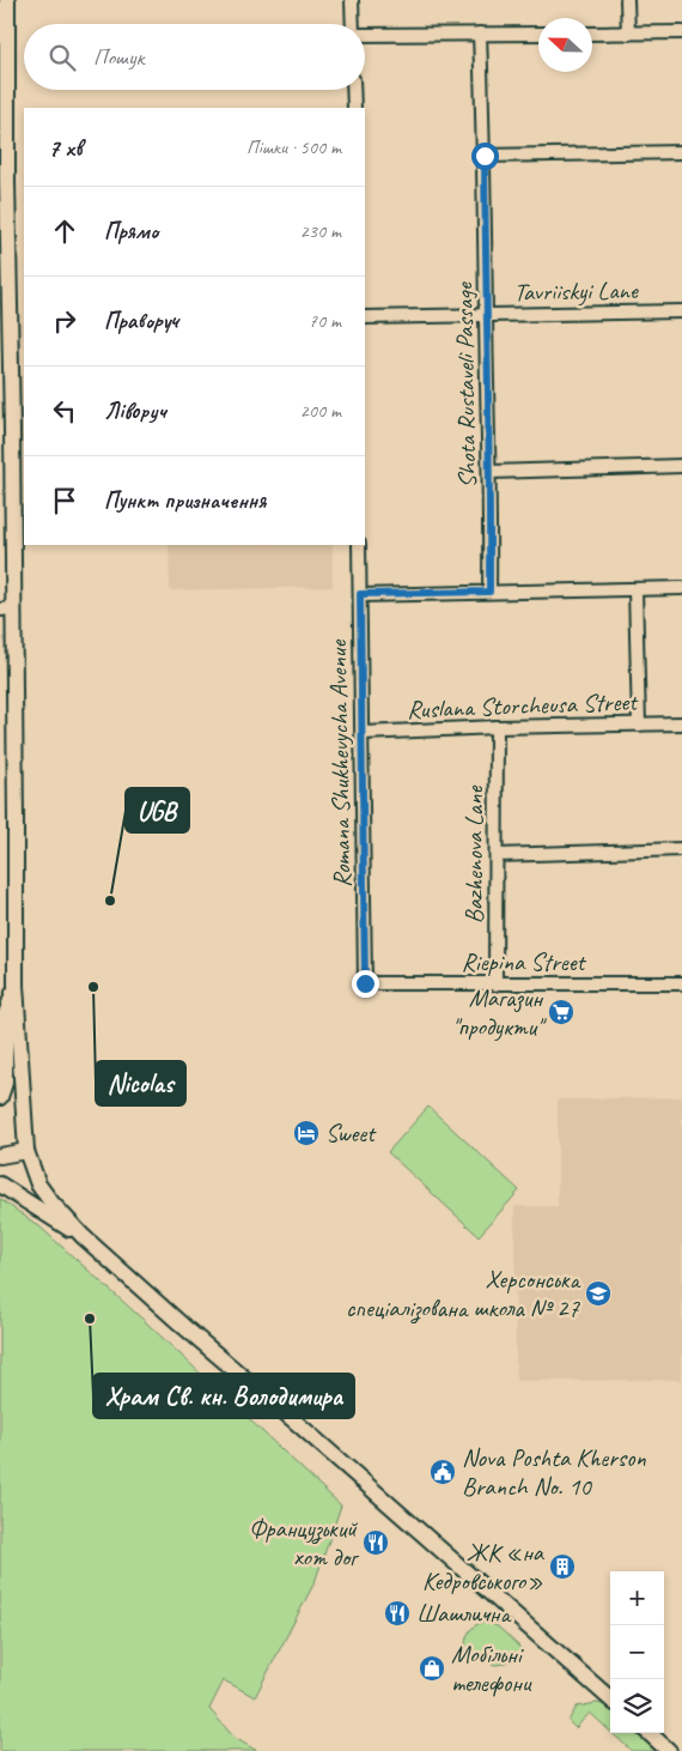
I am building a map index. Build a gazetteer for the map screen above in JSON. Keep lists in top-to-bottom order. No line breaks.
{"streets":{"street":["Tavriiskyi Lane","Shota Rustaveli Passage","Ruslana Storcheusa Street","Romana Shukhevycha Avenue","Bazhenova Lane","Riepina Street"]},"crossings":[["Tavriiskyi Lane","Shota Rustaveli Passage"],["Ruslana Storcheusa Street","Romana Shukhevycha Avenue"],["Ruslana Storcheusa Street","Bazhenova Lane"],["Romana Shukhevycha Avenue","Riepina Street"],["Bazhenova Lane","Riepina Street"]],"places":{"other":["UGB","Nicolas","Храм Св. кн. Володимира"],"supermarket":["Магазин \"продукти\""],"hotel":["Sweet"],"school or university":["Херсонська спеціалізована школа № 27"],"public building":["Nova Poshta Kherson Branch No. 10"],"restaurant":["Французький хот дог","Шашлична"],"building":["ЖК «на Кедровського»"],"shop":["Мобільні телефони"]},"north":"left","page":{"search":"Пошук","heading":["7 хв","Пішки · 500 m"],"list":[["Прямо","230 m"],["Праворуч","70 m"],["Ліворуч","200 m"],"Пункт призначення"],"map_buttons":["+","−"]}}
